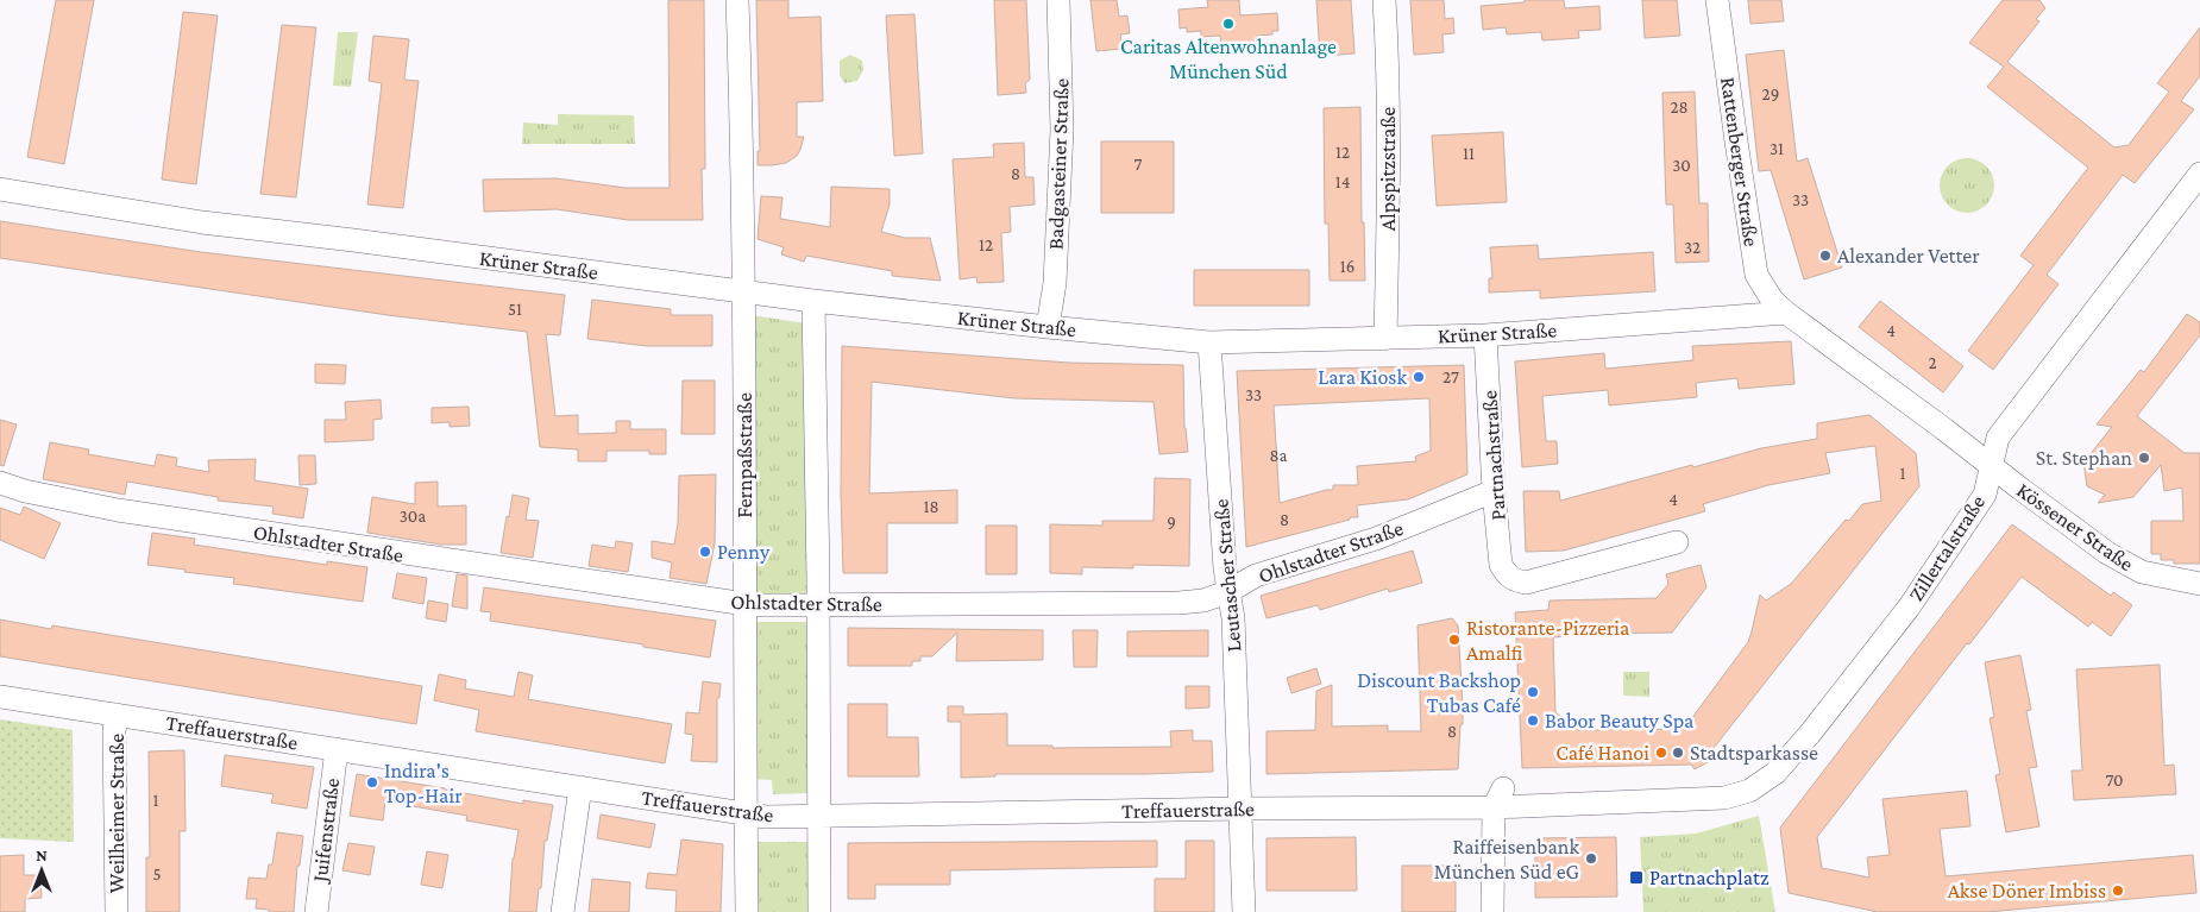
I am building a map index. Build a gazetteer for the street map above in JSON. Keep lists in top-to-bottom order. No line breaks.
{"streets":{"street":["Rattenberger Straße","Badgasteiner Straße","Alpspitzstraße","Krüner Straße","Fernpaßstraße","Partnachstraße","Kössener Straße","Ohlstadter Straße","Zillertalstraße","Leutascher Straße","Treffauerstraße","Weilheimer Straße","Juifenstraße"]},"crossings":[["Rattenberger Straße","Krüner Straße"],["Badgasteiner Straße","Krüner Straße"],["Alpspitzstraße","Krüner Straße"],["Krüner Straße","Fernpaßstraße"],["Krüner Straße","Partnachstraße"],["Krüner Straße","Leutascher Straße"],["Fernpaßstraße","Ohlstadter Straße"],["Fernpaßstraße","Treffauerstraße"],["Partnachstraße","Ohlstadter Straße"],["Kössener Straße","Zillertalstraße"],["Ohlstadter Straße","Leutascher Straße"],["Zillertalstraße","Treffauerstraße"],["Leutascher Straße","Treffauerstraße"],["Treffauerstraße","Weilheimer Straße"],["Treffauerstraße","Juifenstraße"]],"places":{"other":["Caritas Altenwohnanlage München Süd","Alexander Vetter","Lara Kiosk","St. Stephan","Penny","Ristorante-Pizzeria Amalfi","Discount Backshop Tubas Café","Babor Beauty Spa","Café Hanoi","Stadtsparkasse","Indira's Top-Hair","Raiffeisenbank München Süd eG","Akse Döner Imbiss"],"transit":["Partnachplatz"]},"house_numbers":["29","28","31","12","11","7","30","8","14","33","12","32","16","51","4","2","27","33","8a","1","4","18","30a","8","9","8","70","1","5"],"north":"top"}
